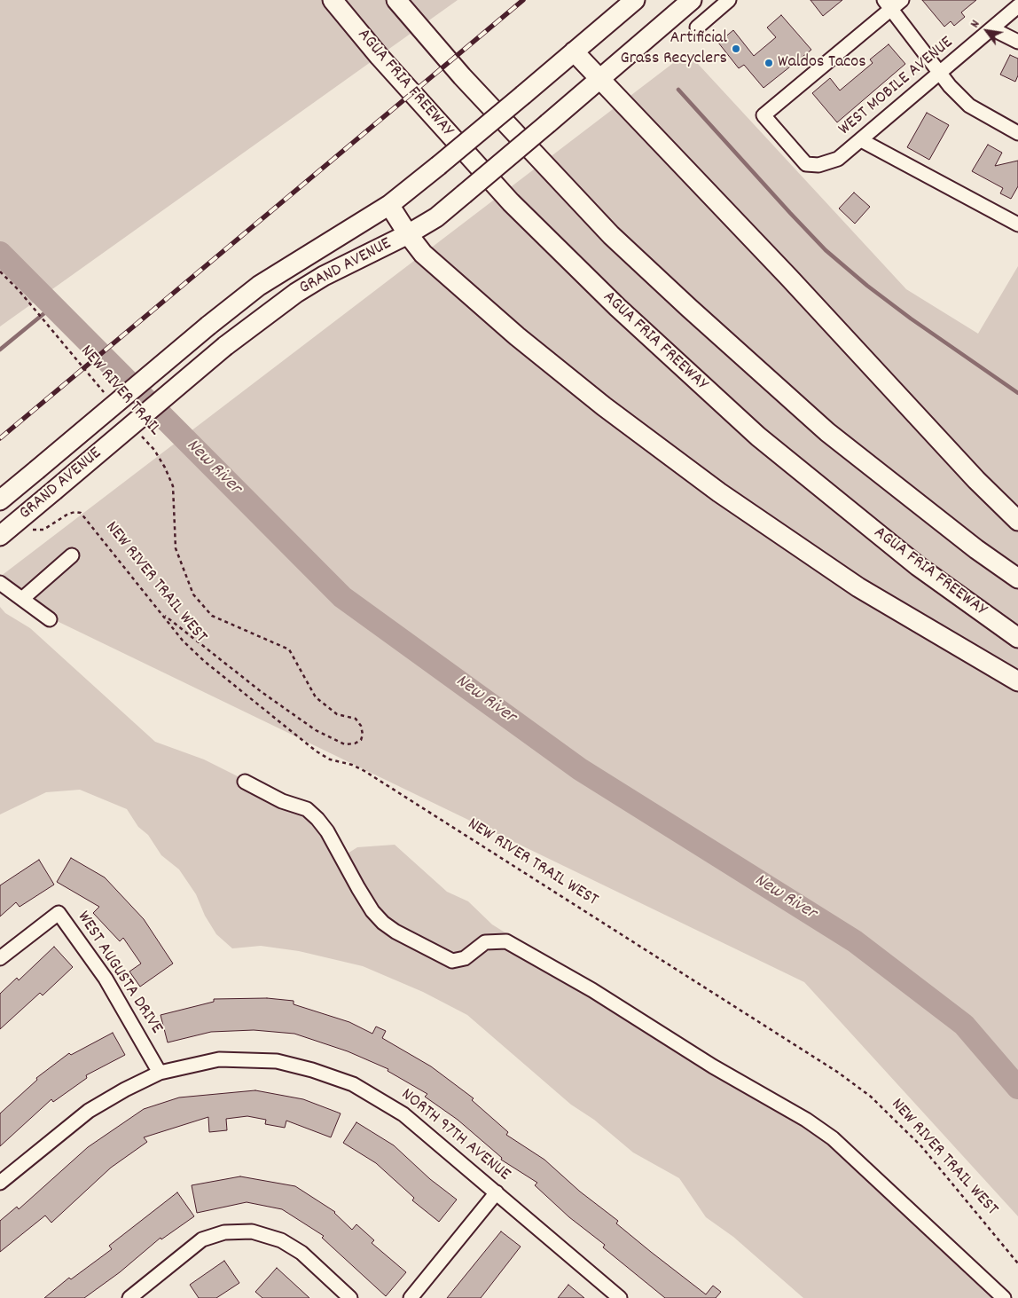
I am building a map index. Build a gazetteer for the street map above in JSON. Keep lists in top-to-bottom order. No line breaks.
{"streets":{"highway":["AGUA FRIA FREEWAY","GRAND AVENUE"],"street":["WEST MOBILE AVENUE","WEST AUGUSTA DRIVE","NORTH 97TH AVENUE"],"path":["NEW RIVER TRAIL","NEW RIVER TRAIL WEST"]},"crossings":[["NEW RIVER TRAIL","NEW RIVER TRAIL WEST"],["WEST AUGUSTA DRIVE","NORTH 97TH AVENUE"]],"water":["New River"],"places":["Artificial Grass Recyclers","Waldos Tacos"],"north":"top left"}
